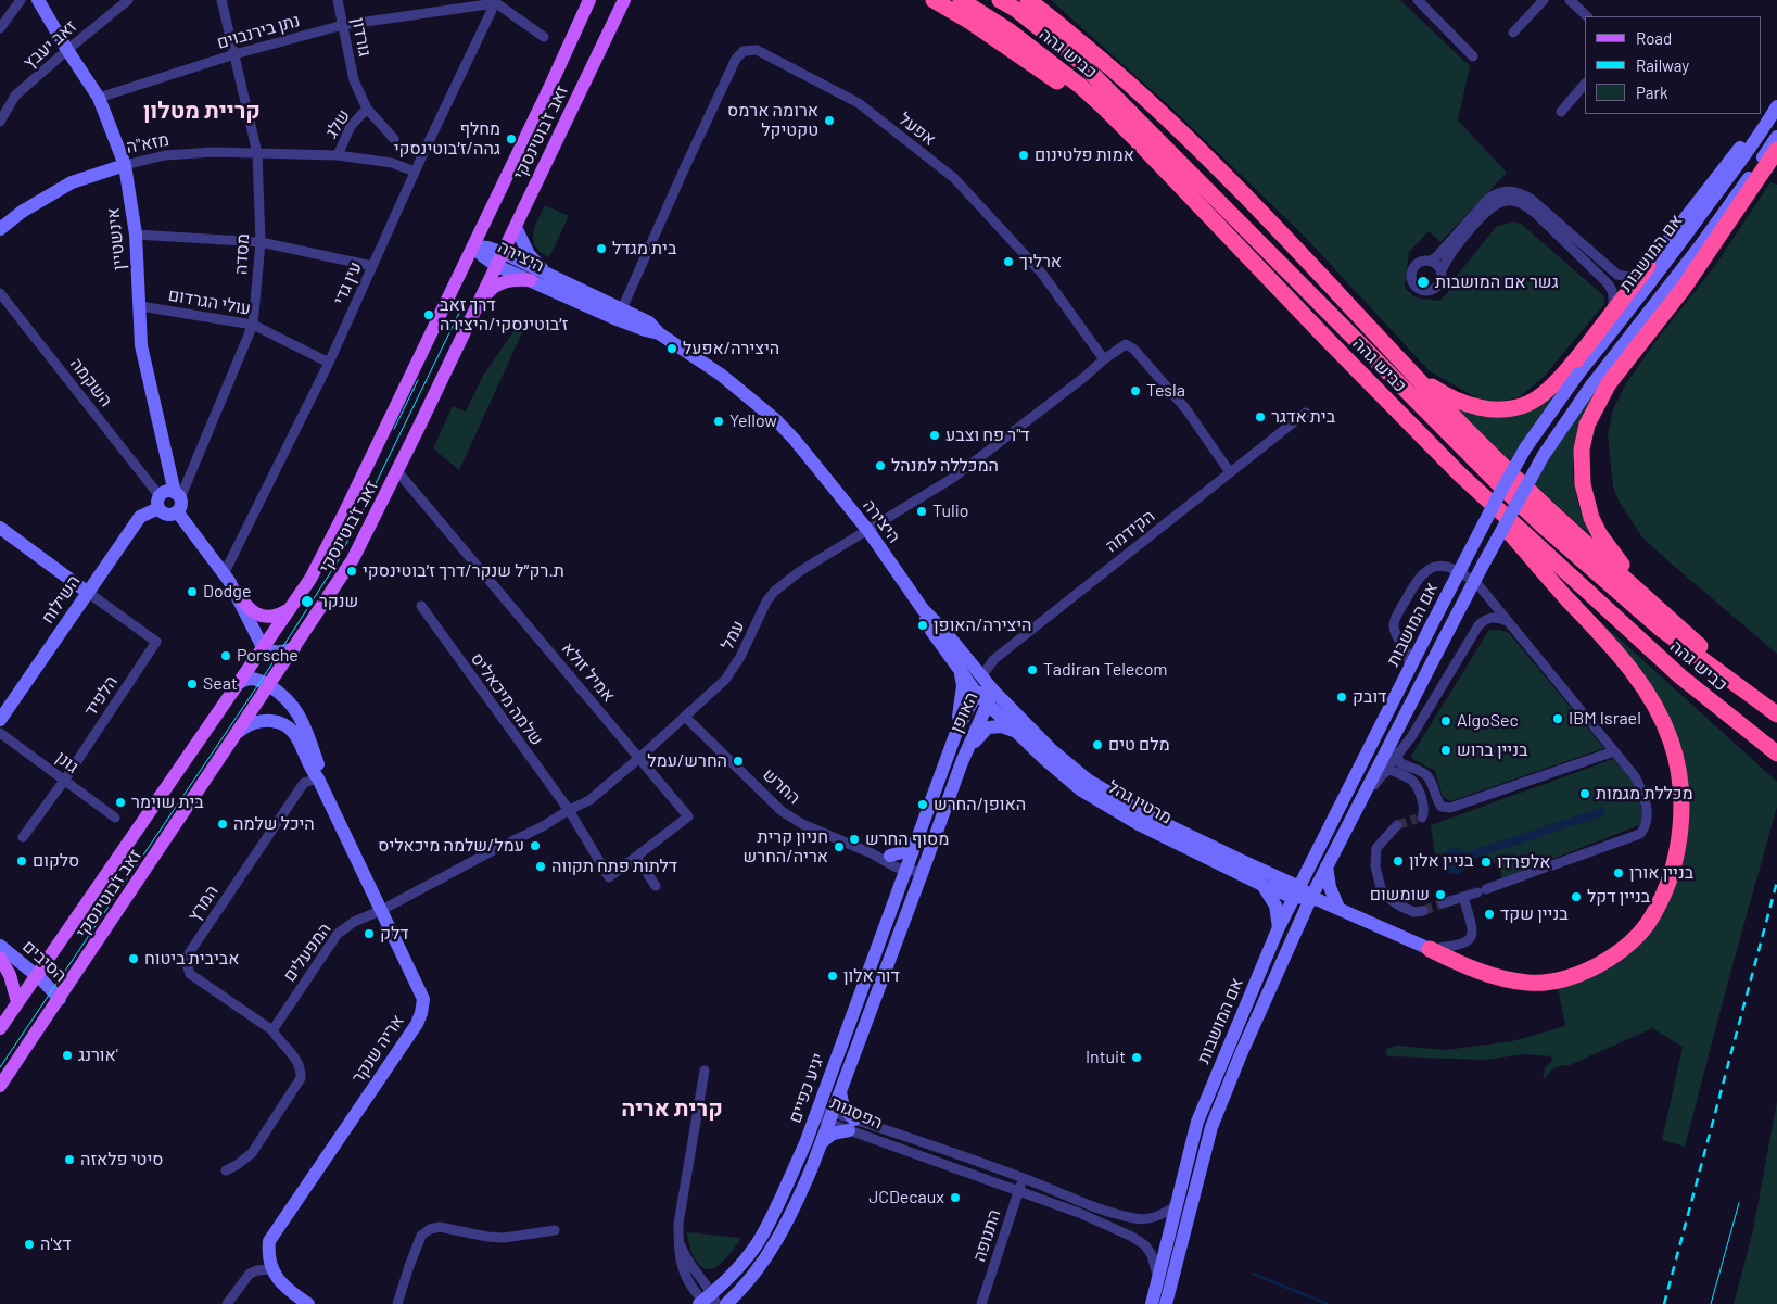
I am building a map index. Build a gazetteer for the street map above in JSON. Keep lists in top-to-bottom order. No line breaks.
{"streets":{"highway":["כביש גהה"],"main road":["זאב ז'בוטינסקי"],"street":["נתן בירנבוים","גורדון","זאב יעבץ","שלג","אפעל","מזא\"ה","אינשטיין","אם המושבות","מסדה","היצירה","עין גדי","עולי הגרדום","השקמה","הקידמה","השילוח","עמל","אמיל זולא","הלפיד","שלמה מיכאליס","האופן","גונן","החרש","מרטין גהל","המרץ","המפעלים","הסיבים","אריה שנקר","יגיע כפיים","הפסגות","התנופה"]},"crossings":[["נתן בירנבוים","גורדון"],["נתן בירנבוים","אינשטיין"],["נתן בירנבוים","מסדה"],["נתן בירנבוים","עין גדי"],["גורדון","שלג"],["זאב יעבץ","אינשטיין"],["שלג","מזא\"ה"],["אפעל","היצירה"],["אפעל","עמל"],["זאב ז'בוטינסקי","אינשטיין"],["זאב ז'בוטינסקי","היצירה"],["זאב ז'בוטינסקי","אמיל זולא"],["זאב ז'בוטינסקי","הסיבים"],["זאב ז'בוטינסקי","אריה שנקר"],["מזא\"ה","אינשטיין"],["מזא\"ה","מסדה"],["מזא\"ה","עין גדי"],["אינשטיין","מסדה"],["אינשטיין","עין גדי"],["אינשטיין","עולי הגרדום"],["אינשטיין","השילוח"],["אם המושבות","מרטין גהל"],["אם המושבות","הפסגות"],["מסדה","עולי הגרדום"],["מסדה","השילוח"],["היצירה","הקידמה"],["היצירה","עמל"],["היצירה","האופן"],["היצירה","מרטין גהל"],["עין גדי","עולי הגרדום"],["השילוח","הלפיד"],["עמל","אמיל זולא"],["עמל","שלמה מיכאליס"],["עמל","החרש"],["עמל","המפעלים"],["עמל","אריה שנקר"],["אמיל זולא","שלמה מיכאליס"],["הלפיד","גונן"],["האופן","החרש"],["האופן","מרטין גהל"],["האופן","יגיע כפיים"],["החרש","יגיע כפיים"],["המרץ","המפעלים"],["המרץ","אריה שנקר"],["המפעלים","אריה שנקר"],["יגיע כפיים","הפסגות"],["הפסגות","התנופה"]],"districts":["קריית מטלון","קרית אריה"],"places":["ארומה ארמס טקטיקל","מחלף גהה/ז׳בוטינסקי","אמות פלטינום","בית מגדל","ארליך","גשר אם המושבות","דרך זאב ז׳בוטינסקי/היצירה","היצירה/אפעל","Tesla","בית אדגר","Yellow","ד\"ר פח וצבע","המכללה למנהל","Tulio","ת.רק״ל שנקר/דרך ז׳בוטינסקי","Dodge","שנקר","היצירה/האופן","Porsche","Tadiran Telecom","Seat","דובק","IBM Israel","AlgoSec","מלם טים","בניין ברוש","החרש/עמל","מכללת מגמות","בית שוימר","האופן/החרש","היכל שלמה","מסוף החרש","עמל/שלמה מיכאליס","חניון קרית אריה/החרש","סלקום","בניין אלון","אלפרדו","דלתות פתח תקווה","בניין אורן","שומשום","בניין דקל","בניין שקד","דלק","אביבית ביטוח","דור אלון","אורנג'","Intuit","סיטי פלאזה","JCDecaux","דצ'ה"],"legend":["Road","Railway","Park"]}
